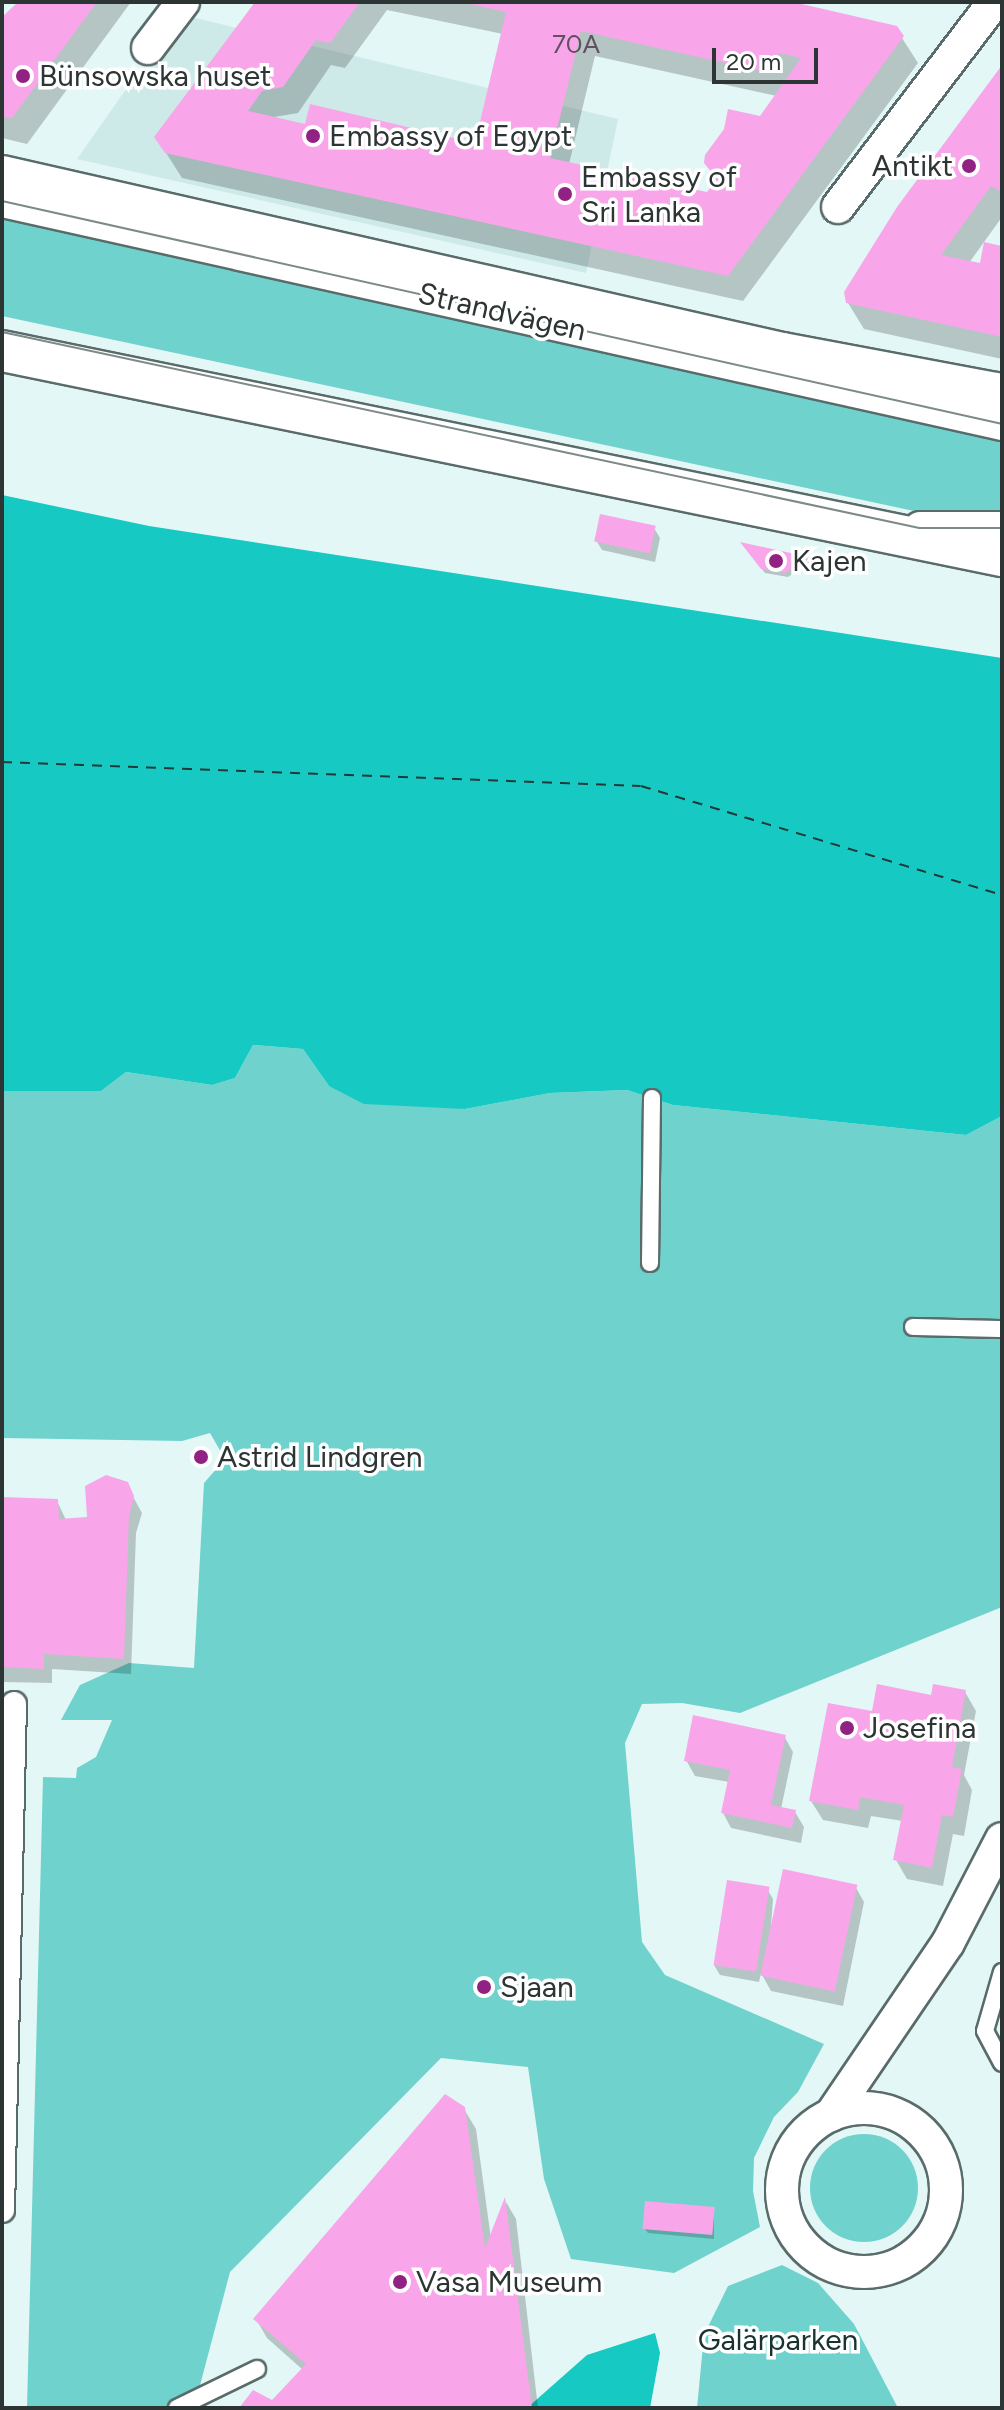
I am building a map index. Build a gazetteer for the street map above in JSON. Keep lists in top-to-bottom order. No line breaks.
{"streets":{"street":["Strandvägen"]},"parks":["Galärparken"],"places":["Bünsowska huset","Embassy of Egypt","Antikt","Embassy of Sri Lanka","Kajen","Astrid Lindgren","Josefina","Sjaan","Vasa Museum"],"house_numbers":["70A"],"scale_bar":"20 m"}
